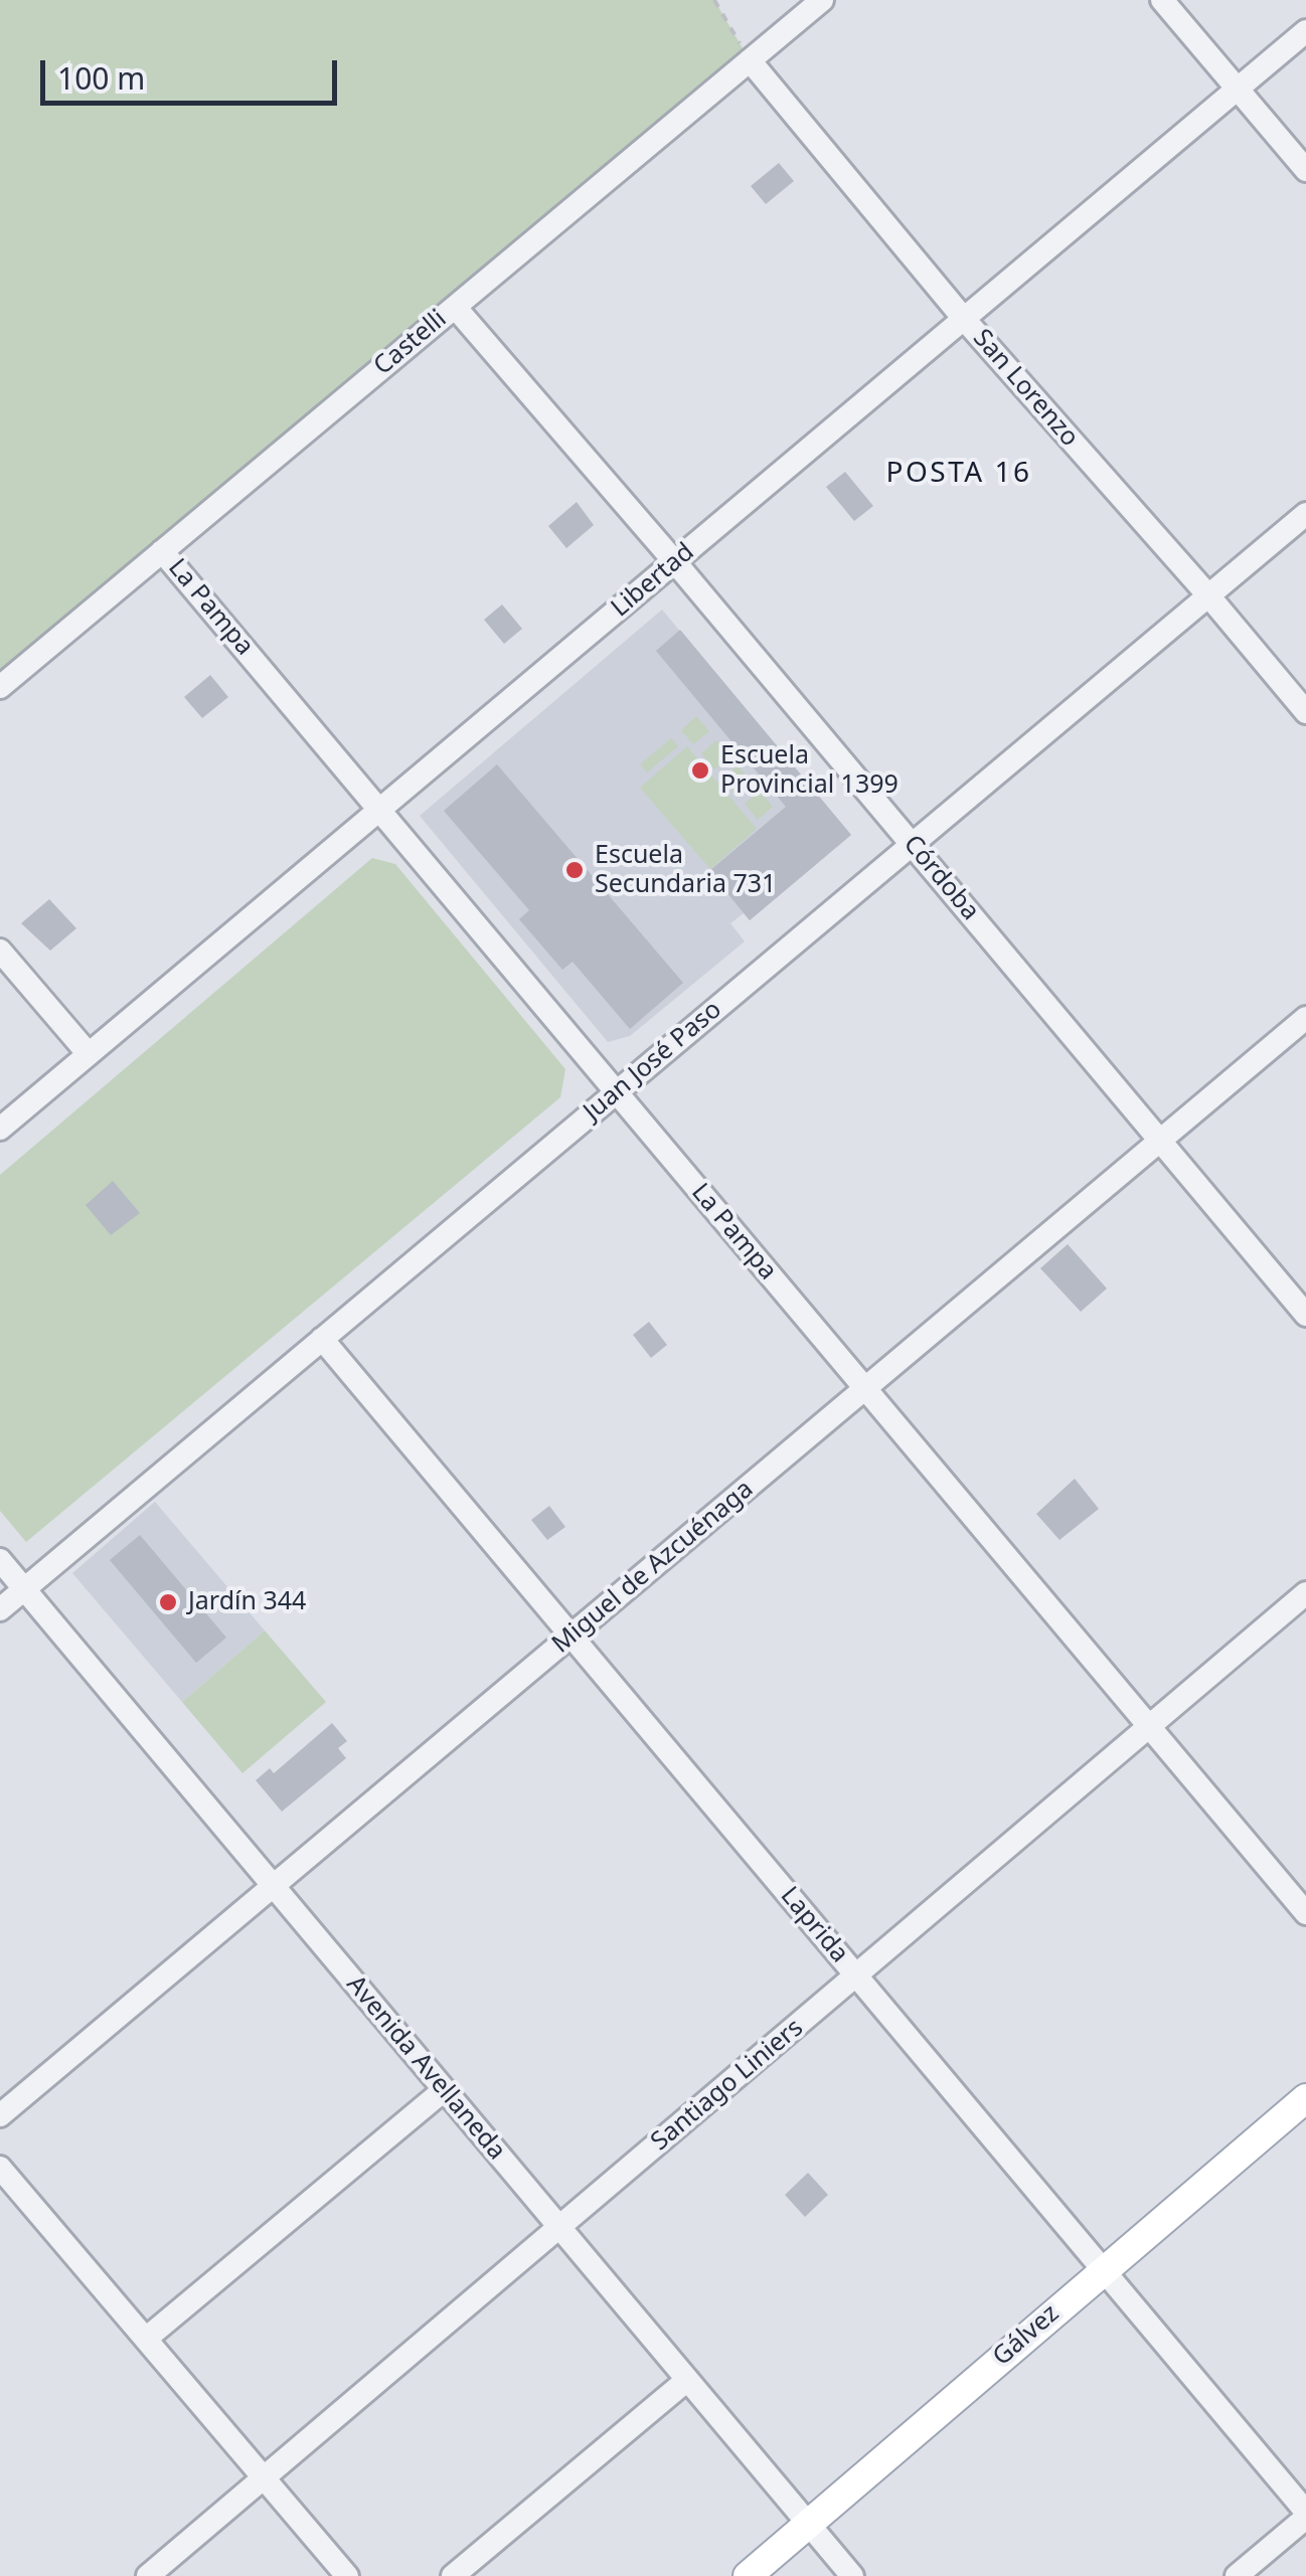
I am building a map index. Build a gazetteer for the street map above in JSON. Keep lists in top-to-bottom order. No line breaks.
{"streets":{"main road":["Gálvez"],"street":["Castelli","San Lorenzo","Libertad","La Pampa","Córdoba","Juan José Paso","Miguel de Azcuénaga","Laprida","Avenida Avellaneda","Santiago Liniers"]},"crossings":[["Castelli","San Lorenzo"],["Castelli","La Pampa"],["Castelli","Córdoba"],["San Lorenzo","Libertad"],["San Lorenzo","Juan José Paso"],["Libertad","La Pampa"],["Libertad","Córdoba"],["La Pampa","Juan José Paso"],["La Pampa","Miguel de Azcuénaga"],["La Pampa","Santiago Liniers"],["Córdoba","Juan José Paso"],["Córdoba","Miguel de Azcuénaga"],["Juan José Paso","Laprida"],["Juan José Paso","Avenida Avellaneda"],["Miguel de Azcuénaga","Laprida"],["Miguel de Azcuénaga","Avenida Avellaneda"],["Laprida","Santiago Liniers"],["Laprida","Gálvez"],["Avenida Avellaneda","Santiago Liniers"],["Avenida Avellaneda","Gálvez"]],"districts":["POSTA 16"],"places":["Escuela Provincial 1399","Escuela Secundaria 731","Jardín 344"],"scale_bar":"100 m"}
